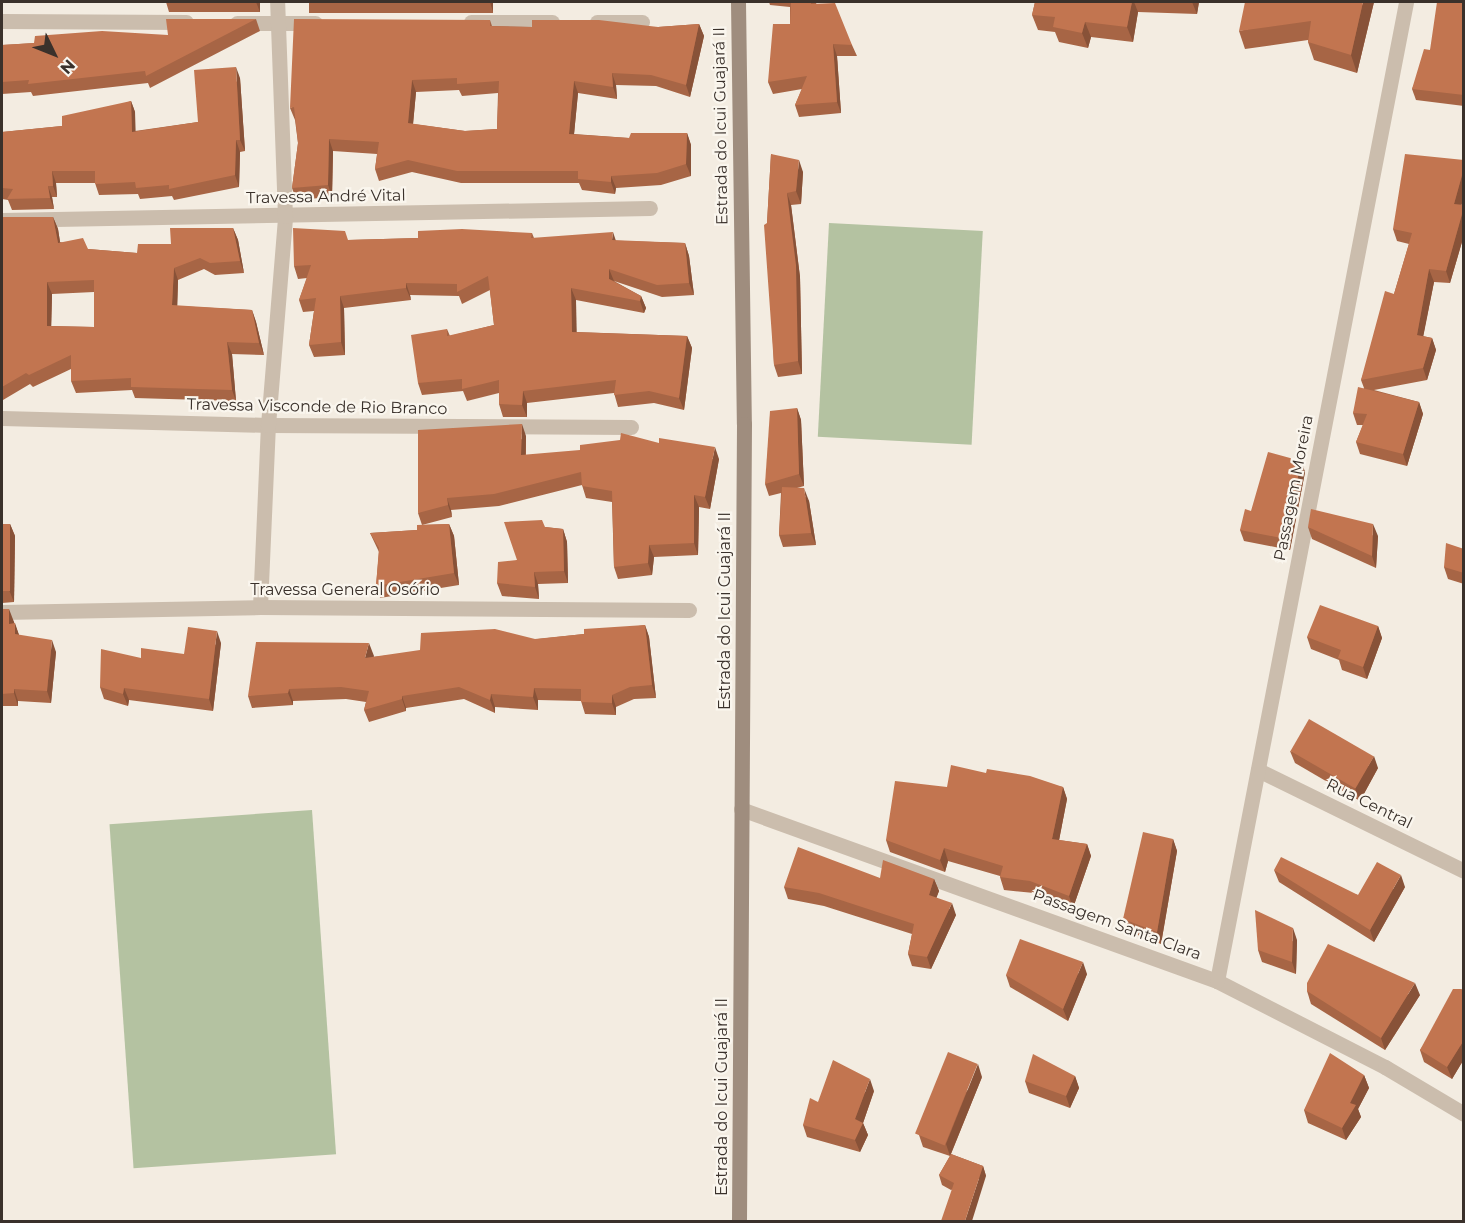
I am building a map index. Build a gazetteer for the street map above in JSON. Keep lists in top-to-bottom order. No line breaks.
{"streets":{"main road":["Estrada do Icui Guajará II"],"street":["Travessa André Vital","Travessa Visconde de Rio Branco","Passagem Moreira","Travessa General Osório","Rua Central","Passagem Santa Clara"]},"crossings":[["Estrada do Icui Guajará II","Passagem Santa Clara"],["Passagem Moreira","Rua Central"],["Passagem Moreira","Passagem Santa Clara"]],"north":"bottom right"}
